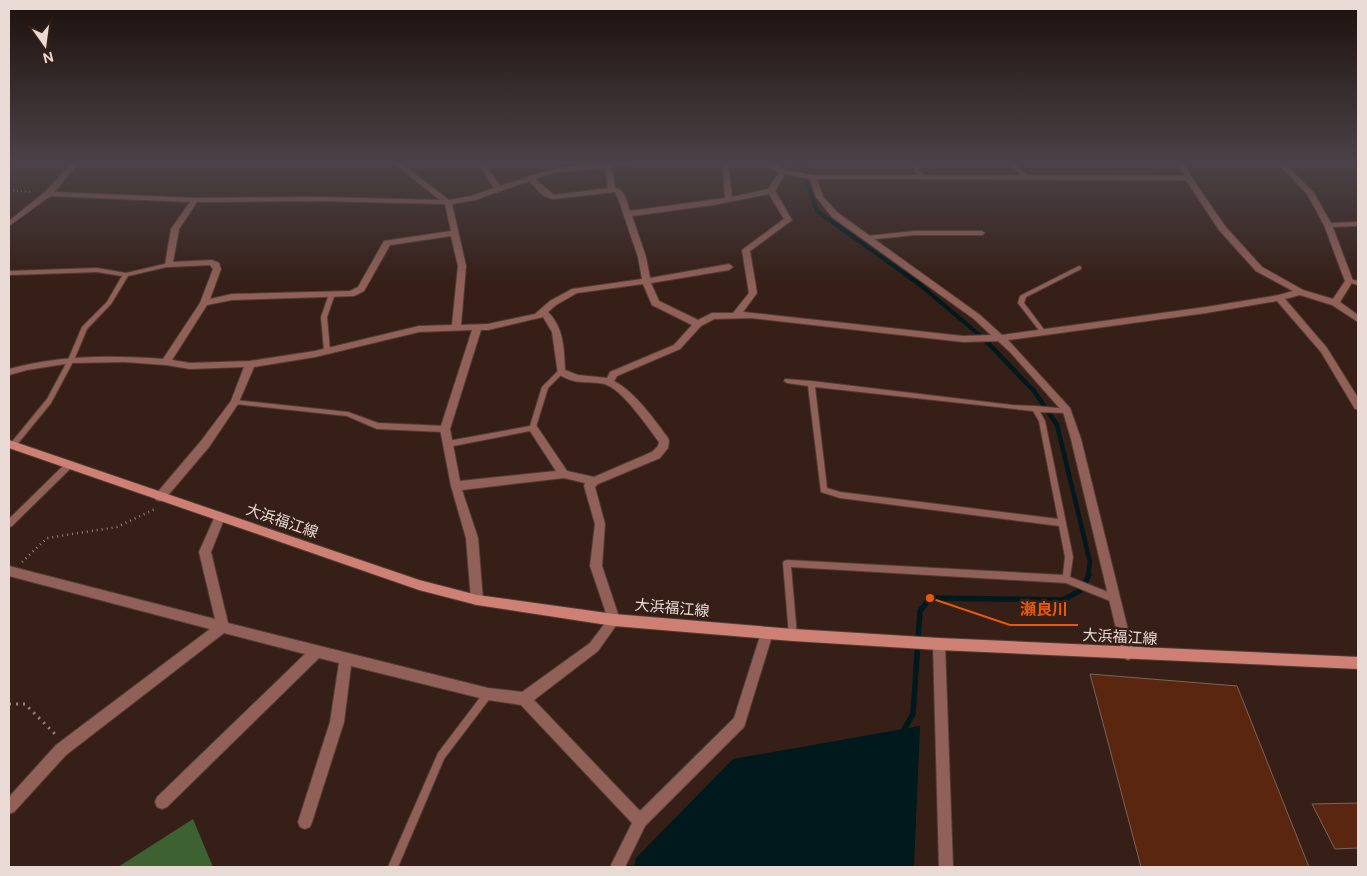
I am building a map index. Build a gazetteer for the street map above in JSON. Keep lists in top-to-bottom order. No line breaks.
{"streets":{"main road":["大浜福江線"]},"places":["瀬良川"],"north":"bottom"}
